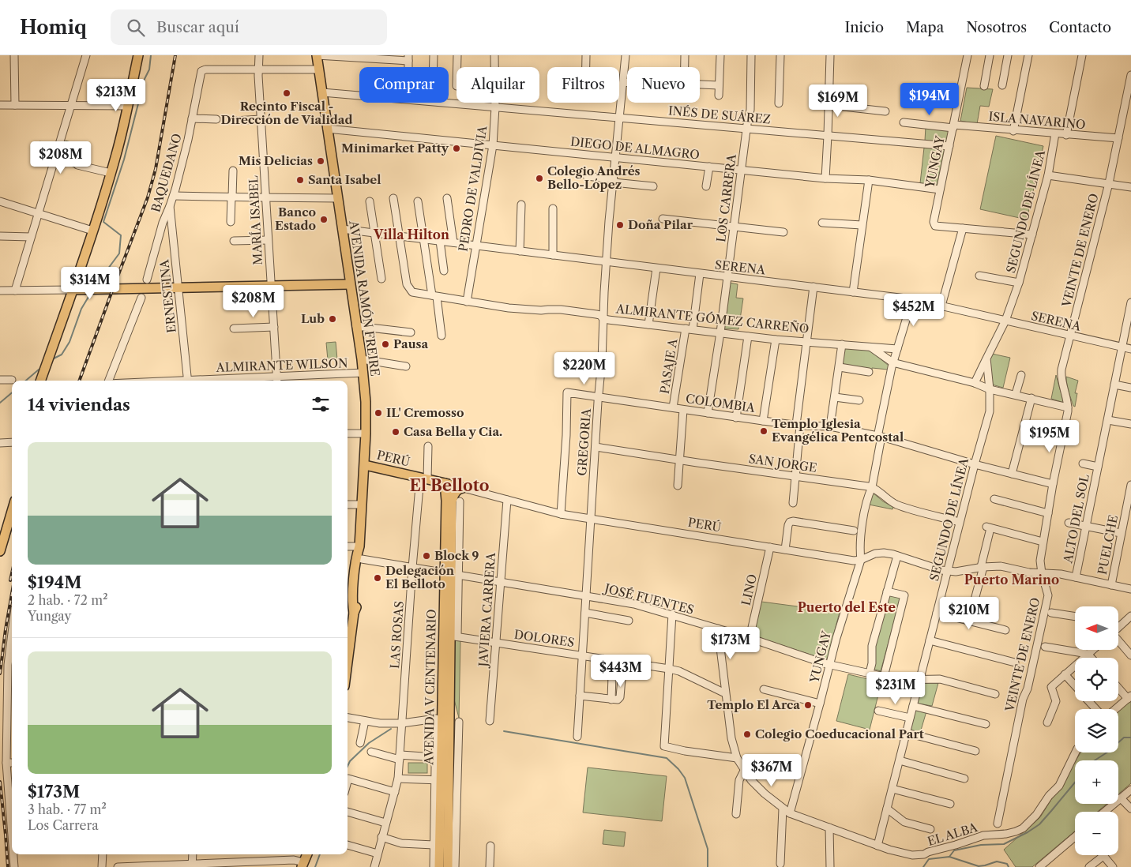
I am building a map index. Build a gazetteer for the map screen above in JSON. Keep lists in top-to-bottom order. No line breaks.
{"streets":{"main road":["AVENIDA RAMÓN FREIRE","PERÚ","AVENIDA V CENTENARIO"],"street":["INÉS DE SUÁREZ","ISLA NAVARINO","DIEGO DE ALMAGRO","YUNGAY","BAQUEDANO","PEDRO DE VALDIVIA","LOS CARRERA","SEGUNDO DE LÍNEA","MARÍA ISABEL","VEINTE DE ENERO","SERENA","ERNESTINA","ALMIRANTE GÓMEZ CARREÑO","ALMIRANTE WILSON","PASAJE A","COLOMBIA","GREGORIA","SAN JORGE","ALTO DEL SOL","PUELCHE","LINO","JOSÉ FUENTES","JAVIERA CARRERA","LAS ROSAS","DOLORES","EL ALBA"]},"crossings":[["INÉS DE SUÁREZ","YUNGAY"],["INÉS DE SUÁREZ","PEDRO DE VALDIVIA"],["INÉS DE SUÁREZ","LOS CARRERA"],["INÉS DE SUÁREZ","AVENIDA RAMÓN FREIRE"],["INÉS DE SUÁREZ","GREGORIA"],["ISLA NAVARINO","YUNGAY"],["ISLA NAVARINO","SEGUNDO DE LÍNEA"],["ISLA NAVARINO","VEINTE DE ENERO"],["DIEGO DE ALMAGRO","YUNGAY"],["DIEGO DE ALMAGRO","PEDRO DE VALDIVIA"],["DIEGO DE ALMAGRO","LOS CARRERA"],["DIEGO DE ALMAGRO","AVENIDA RAMÓN FREIRE"],["DIEGO DE ALMAGRO","GREGORIA"],["YUNGAY","SERENA"],["YUNGAY","ALMIRANTE GÓMEZ CARREÑO"],["YUNGAY","COLOMBIA"],["YUNGAY","PERÚ"],["YUNGAY","SAN JORGE"],["YUNGAY","JOSÉ FUENTES"],["YUNGAY","EL ALBA"],["BAQUEDANO","MARÍA ISABEL"],["BAQUEDANO","ERNESTINA"],["PEDRO DE VALDIVIA","SERENA"],["PEDRO DE VALDIVIA","ALMIRANTE GÓMEZ CARREÑO"],["LOS CARRERA","SERENA"],["LOS CARRERA","ALMIRANTE GÓMEZ CARREÑO"],["LOS CARRERA","COLOMBIA"],["SEGUNDO DE LÍNEA","SERENA"],["SEGUNDO DE LÍNEA","ALMIRANTE GÓMEZ CARREÑO"],["SEGUNDO DE LÍNEA","COLOMBIA"],["SEGUNDO DE LÍNEA","PERÚ"],["SEGUNDO DE LÍNEA","SAN JORGE"],["SEGUNDO DE LÍNEA","JOSÉ FUENTES"],["SEGUNDO DE LÍNEA","EL ALBA"],["MARÍA ISABEL","ALMIRANTE WILSON"],["VEINTE DE ENERO","SERENA"],["VEINTE DE ENERO","ALMIRANTE GÓMEZ CARREÑO"],["VEINTE DE ENERO","COLOMBIA"],["VEINTE DE ENERO","PERÚ"],["SERENA","AVENIDA RAMÓN FREIRE"],["SERENA","ALMIRANTE GÓMEZ CARREÑO"],["SERENA","PASAJE A"],["SERENA","GREGORIA"],["SERENA","ALTO DEL SOL"],["AVENIDA RAMÓN FREIRE","ALMIRANTE WILSON"],["AVENIDA RAMÓN FREIRE","PERÚ"],["AVENIDA RAMÓN FREIRE","JOSÉ FUENTES"],["ALMIRANTE GÓMEZ CARREÑO","PASAJE A"],["ALMIRANTE GÓMEZ CARREÑO","GREGORIA"],["PASAJE A","COLOMBIA"],["COLOMBIA","GREGORIA"],["COLOMBIA","PERÚ"],["GREGORIA","PERÚ"],["GREGORIA","SAN JORGE"],["GREGORIA","JOSÉ FUENTES"],["GREGORIA","DOLORES"],["PERÚ","ALTO DEL SOL"],["PERÚ","PUELCHE"],["PERÚ","LINO"],["PERÚ","JAVIERA CARRERA"],["PERÚ","LAS ROSAS"],["PERÚ","AVENIDA V CENTENARIO"],["LINO","JOSÉ FUENTES"],["JOSÉ FUENTES","JAVIERA CARRERA"],["JOSÉ FUENTES","LAS ROSAS"],["JOSÉ FUENTES","AVENIDA V CENTENARIO"],["JAVIERA CARRERA","DOLORES"],["DOLORES","AVENIDA V CENTENARIO"]],"districts":["Villa Hilton","El Belloto","Puerto Marino","Puerto del Este"],"places":["Recinto Fiscal - Dirección de Vialidad","Minimarket Patty","Mis Delicias","Colegio Andrés Bello-López","Santa Isabel","Banco Estado","Doña Pilar","Lub","Pausa","IL' Cremosso","Templo Iglesia Evangélica Pentcostal","Casa Bella y Cia.","Block 9","Delegación El Belloto","Templo El Arca","Colegio Coeducacional Part"],"north":"left","page":{"header":"Homiq","search":"Buscar aquí","nav":["Inicio","Mapa","Nosotros","Contacto"],"chip":["Comprar","Alquilar","Filtros","Nuevo"],"price":["$213M","$194M","$169M","$208M","$314M","$208M","$452M","$220M","$195M","$210M","$173M","$443M","$231M","$367M"],"heading":"14 viviendas","list":[{"name":"$194M","note":"2 hab. · 72 m² · Yungay"},{"name":"$173M","note":"3 hab. · 77 m² · Los Carrera"}],"map_buttons":["+","−"]}}
